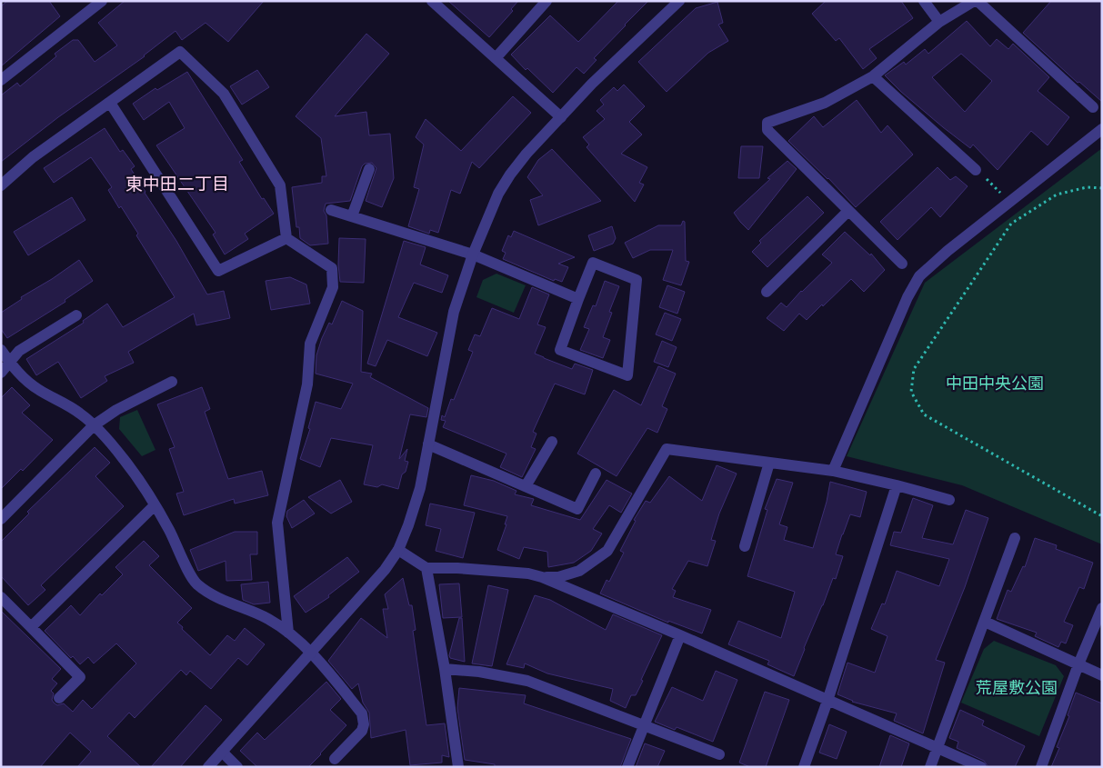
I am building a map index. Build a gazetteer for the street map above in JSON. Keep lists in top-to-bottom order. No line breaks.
{"districts":["東中田二丁目"],"parks":["中田中央公園","荒屋敷公園"]}
